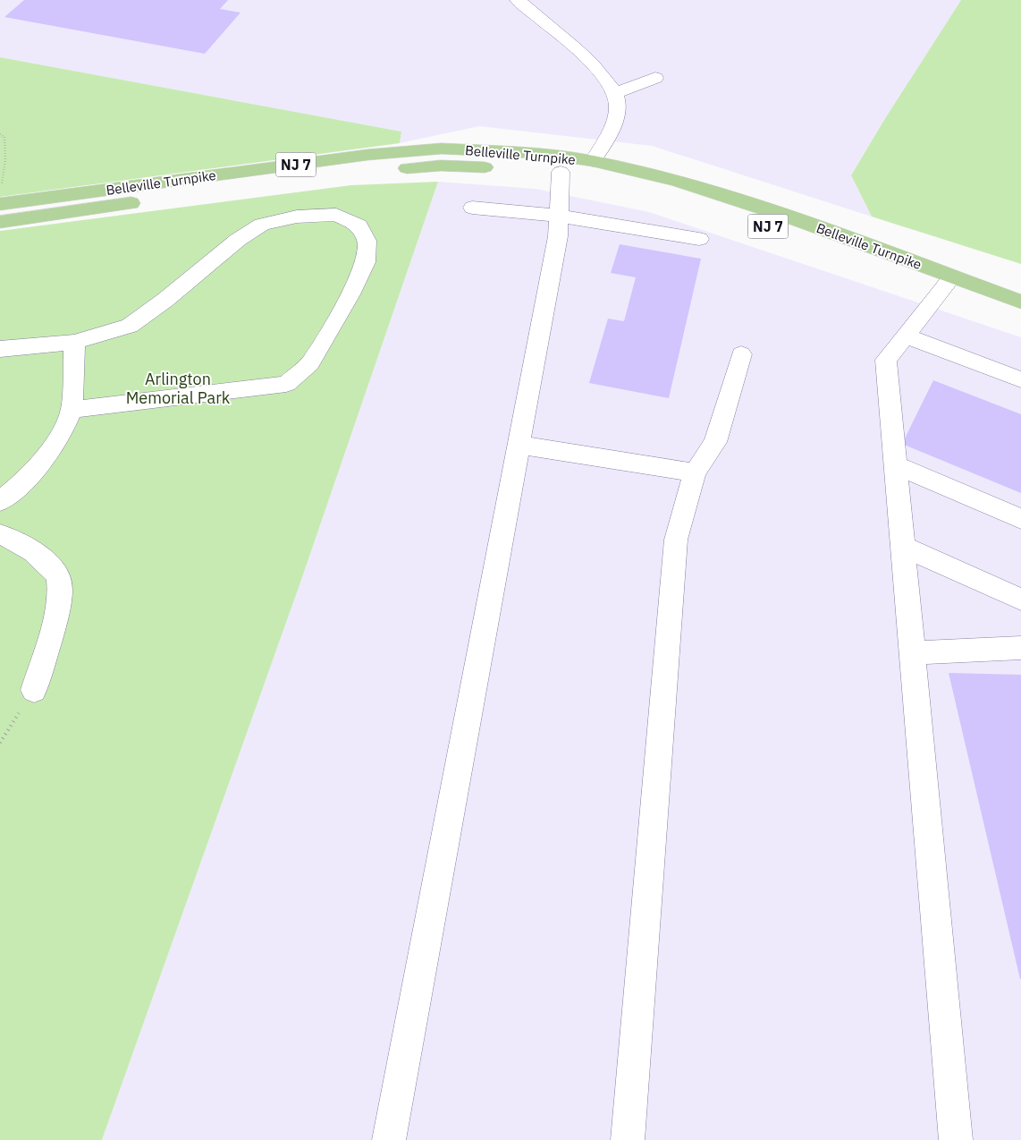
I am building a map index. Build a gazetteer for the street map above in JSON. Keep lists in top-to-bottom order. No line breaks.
{"streets":{"main road":["Belleville Turnpike","NJ 7"]},"parks":["Arlington Memorial Park"]}
